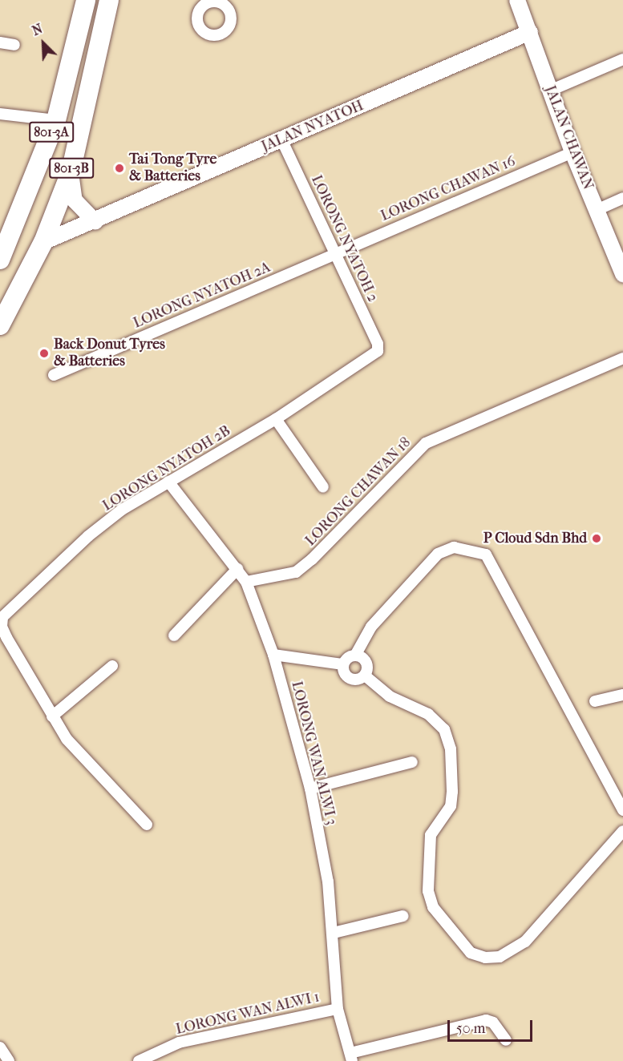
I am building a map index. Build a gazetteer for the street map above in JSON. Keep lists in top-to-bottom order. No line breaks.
{"streets":{"highway":["801-3A","801-3B"],"street":["JALAN NYATOH","JALAN CHAWAN","LORONG CHAWAN 16","LORONG NYATOH 2","LORONG NYATOH 2A","LORONG NYATOH 2B","LORONG CHAWAN 18","LORONG WAN ALWI 3","LORONG WAN ALWI 1"]},"crossings":[["JALAN NYATOH","JALAN CHAWAN"],["JALAN NYATOH","801-3B"],["JALAN NYATOH","LORONG NYATOH 2"],["JALAN CHAWAN","LORONG CHAWAN 16"],["LORONG CHAWAN 16","LORONG NYATOH 2"],["LORONG CHAWAN 16","LORONG NYATOH 2A"],["LORONG NYATOH 2","LORONG NYATOH 2A"],["LORONG NYATOH 2","LORONG NYATOH 2B"],["LORONG NYATOH 2B","LORONG WAN ALWI 3"],["LORONG CHAWAN 18","LORONG WAN ALWI 3"],["LORONG WAN ALWI 3","LORONG WAN ALWI 1"]],"places":["Tai Tong Tyre & Batteries","Back Donut Tyres & Batteries","P Cloud Sdn Bhd"],"scale_bar":"50 m","north":"top left"}
